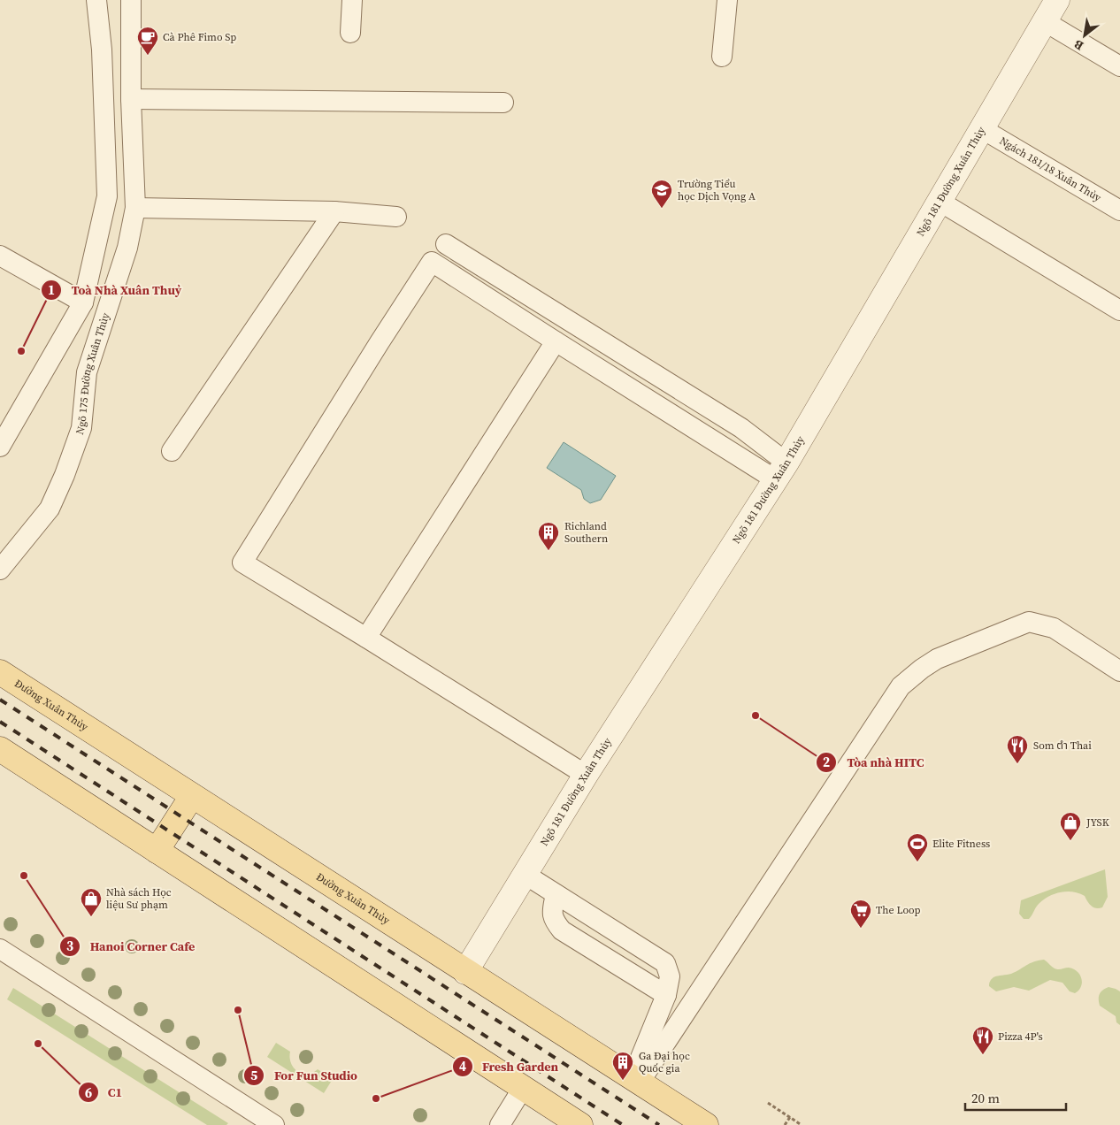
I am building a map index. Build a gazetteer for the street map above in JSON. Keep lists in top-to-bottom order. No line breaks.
{"streets":{"main road":["Đường Xuân Thủy"],"street":["Ngõ 181 Đường Xuân Thủy"],"lane":["Ngách 181/18 Xuân Thủy","Ngõ 175 Đường Xuân Thủy"]},"crossings":[["Ngách 181/18 Xuân Thủy","Ngõ 181 Đường Xuân Thủy"],["Ngõ 181 Đường Xuân Thủy","Đường Xuân Thủy"]],"places":{"cafe":["Cà Phê Fimo Sp"],"school or university":["Trường Tiểu học Dịch Vọng A"],"other":["Toà Nhà Xuân Thuỷ","Tòa nhà HITC","Hanoi Corner Cafe","For Fun Studio","C1","Fresh Garden"],"building":["Richland Southern","Ga Đại học Quốc gia"],"restaurant":["Som ตำ Thai","Pizza 4P's"],"shop":["JYSK","Nhà sách Học liệu Sư phạm"],"sports":["Elite Fitness"],"supermarket":["The Loop"]},"scale_bar":"20 m","north":"bottom left"}
